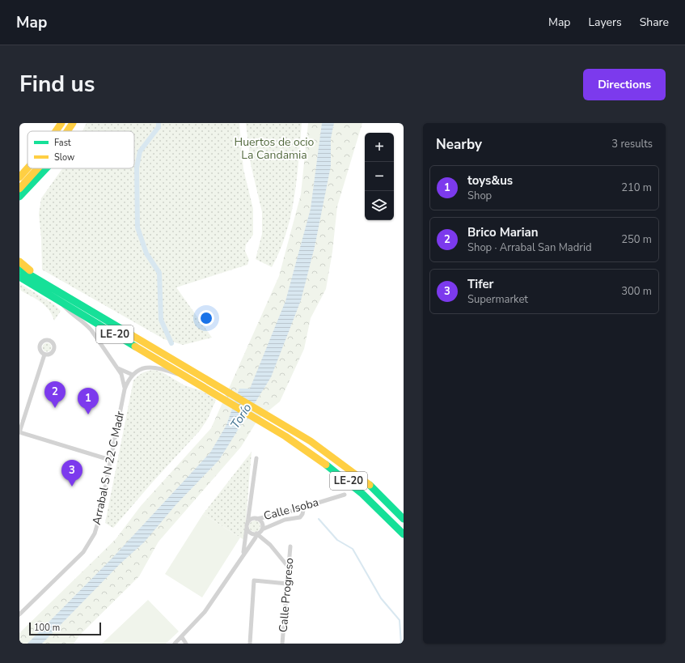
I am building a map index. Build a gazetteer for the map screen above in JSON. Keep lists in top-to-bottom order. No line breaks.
{"streets":{"highway":["LE-20"],"street":["Arrabal S N 22 C Madr","Calle Isoba","Calle Progreso"]},"crossings":[["LE-20","Arrabal S N 22 C Madr"]],"water":["Torío"],"parks":["Huertos de ocio La Candamia"],"legend":["Fast","Slow"],"scale_bar":"100 m","page":{"header":"Map","nav":["Map","Layers","Share"],"title":"Find us","buttons":"Directions","heading":["Nearby","3 results"],"map_buttons":["+","−"],"list":[{"mark":"1","name":"toys&us","note":"Shop","value":"210 m"},{"mark":"2","name":"Brico Marian","note":"Shop · Arrabal San Madrid","value":"250 m"},{"mark":"3","name":"Tifer","note":"Supermarket","value":"300 m"}],"pins":["2","1","3"],"scale":"100 m"}}
